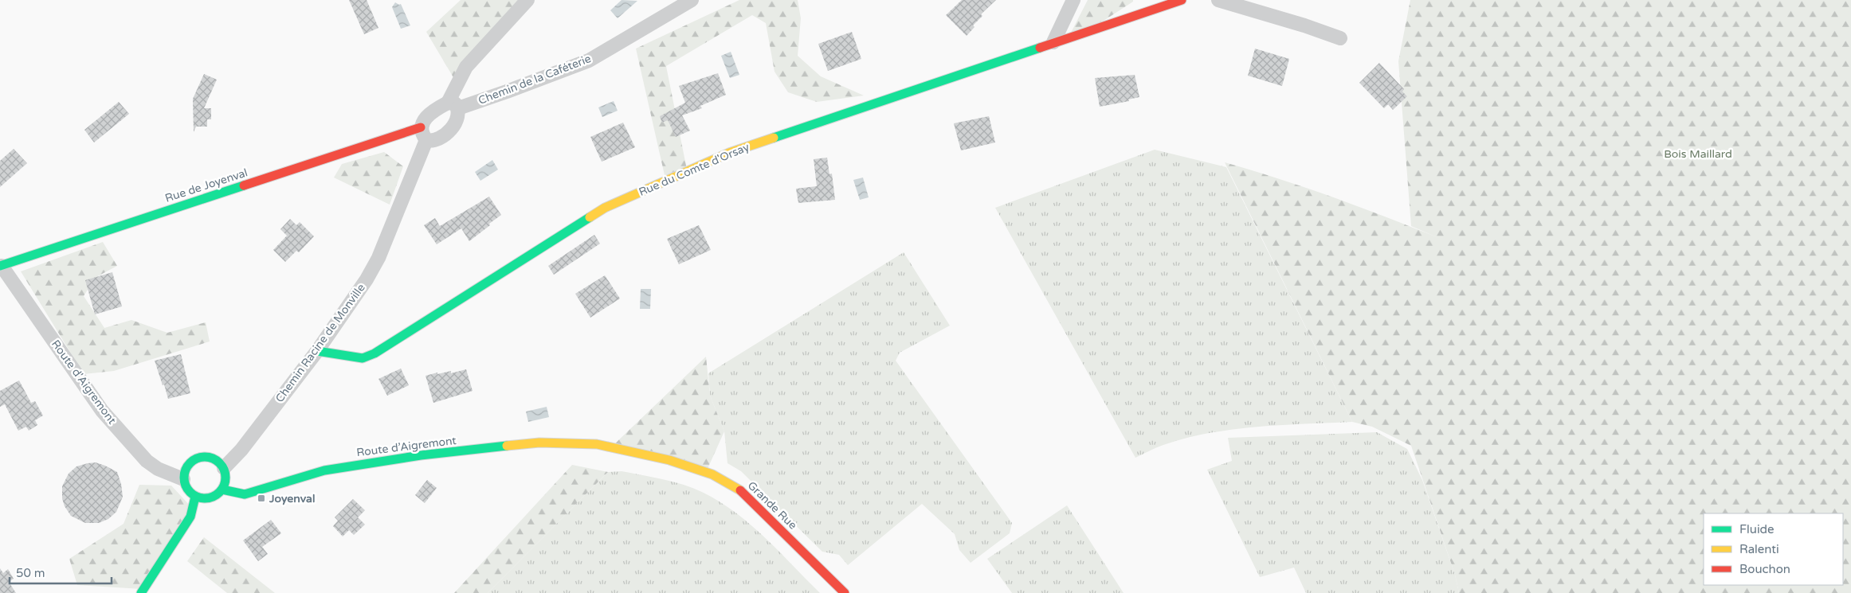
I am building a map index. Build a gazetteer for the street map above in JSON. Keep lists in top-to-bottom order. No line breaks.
{"streets":{"street":["Chemin de la Caféterie","Rue du Comte d'Orsay","Rue de Joyenval","Chemin Racine de Monville","Route d'Aigremont","Route d’Aigremont","Grande Rue"]},"crossings":[["Rue du Comte d'Orsay","Chemin Racine de Monville"],["Rue de Joyenval","Route d'Aigremont"],["Chemin Racine de Monville","Route d'Aigremont"],["Chemin Racine de Monville","Route d’Aigremont"],["Route d'Aigremont","Route d’Aigremont"],["Route d’Aigremont","Grande Rue"]],"parks":["Bois Maillard"],"places":{"transit":["Joyenval"]},"legend":["Fluide","Ralenti","Bouchon"],"scale_bar":"50 m"}
